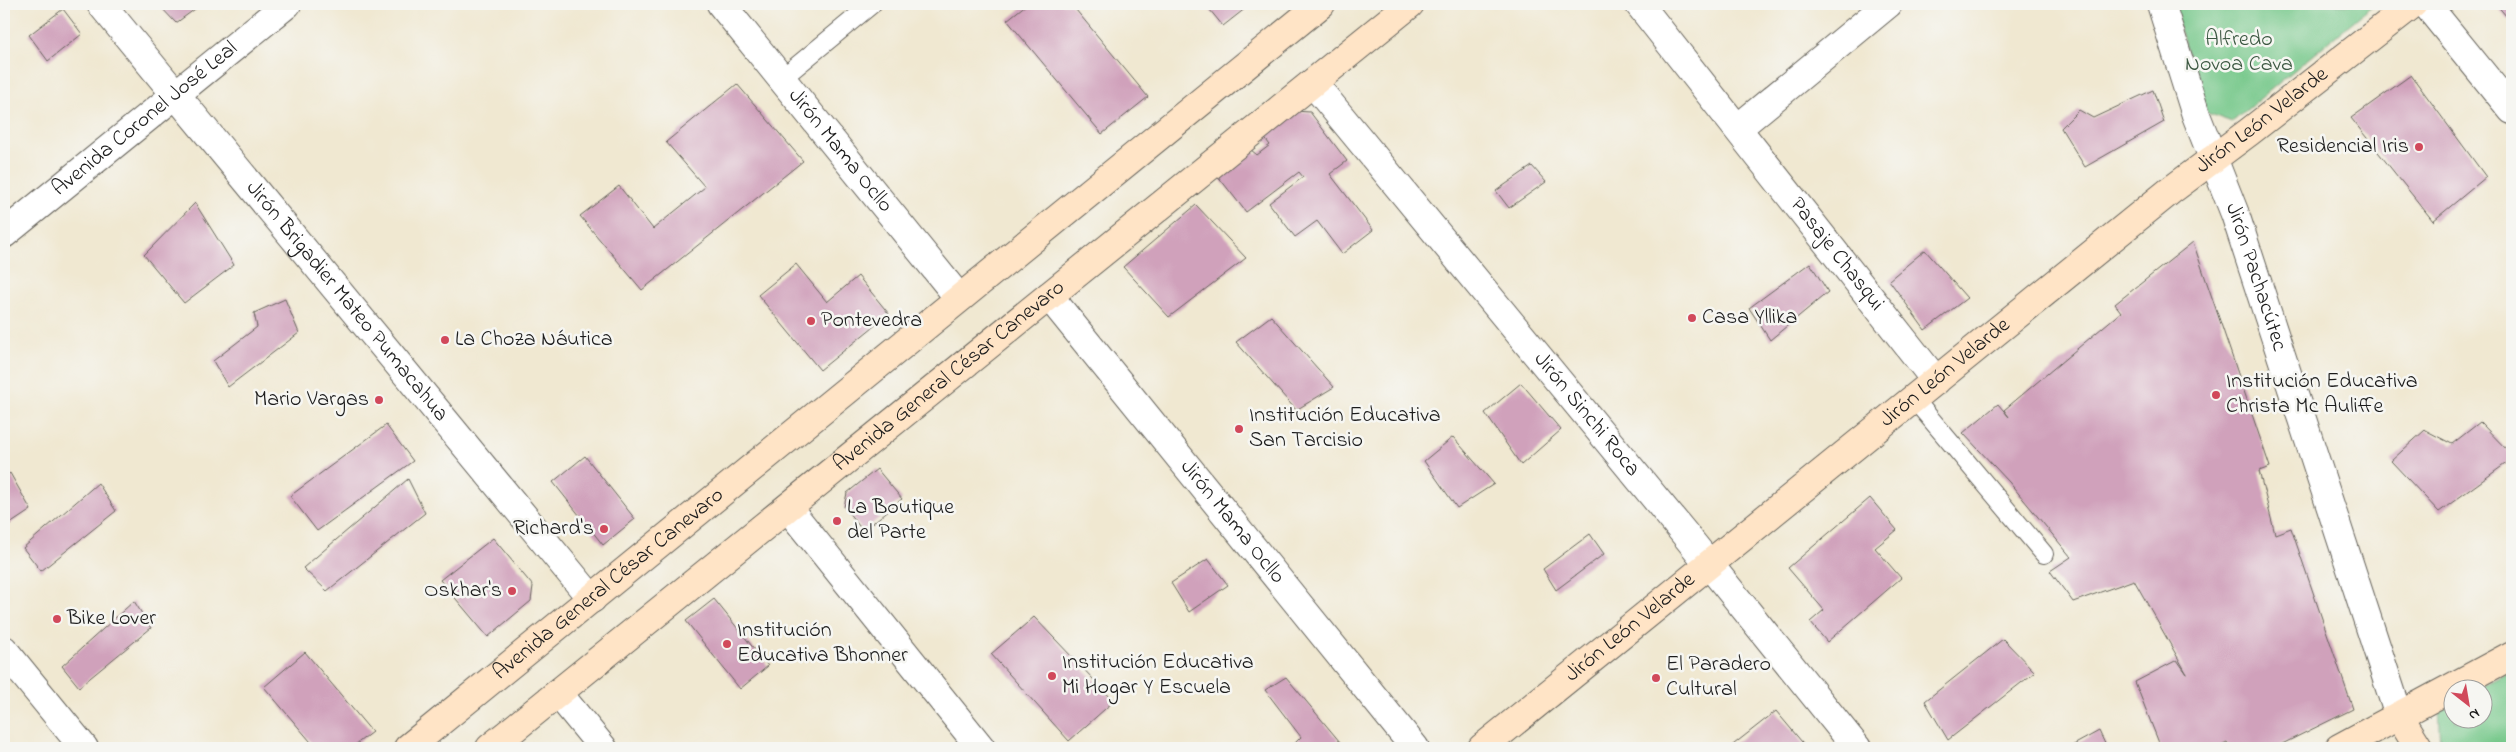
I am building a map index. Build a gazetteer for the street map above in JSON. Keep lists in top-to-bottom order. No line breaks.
{"streets":{"main road":["Jirón León Velarde","Jirón Pachacútec","Avenida General César Canevaro"],"street":["Avenida Coronel José Leal","Jirón Mama Ocllo","Pasaje Chasqui","Jirón Brigadier Mateo Pumacahua","Jirón Sinchi Roca"]},"crossings":[["Avenida Coronel José Leal","Jirón Brigadier Mateo Pumacahua"],["Jirón León Velarde","Pasaje Chasqui"],["Jirón León Velarde","Jirón Pachacútec"],["Jirón León Velarde","Jirón Sinchi Roca"],["Jirón Mama Ocllo","Avenida General César Canevaro"],["Jirón Brigadier Mateo Pumacahua","Avenida General César Canevaro"],["Avenida General César Canevaro","Jirón Sinchi Roca"]],"parks":["Alfredo Novoa Cava"],"places":["Residencial Iris","Casa Yllika","Pontevedra","La Choza Náutica","Institución Educativa Christa Mc Auliffe","Mario Vargas","Institución Educativa San Tarcisio","La Boutique del Parte","Richard's","Oskhar's","Bike Lover","Institución Educativa Bhonner","Institución Educativa Mi Hogar Y Escuela","El Paradero Cultural"],"north":"bottom right"}
